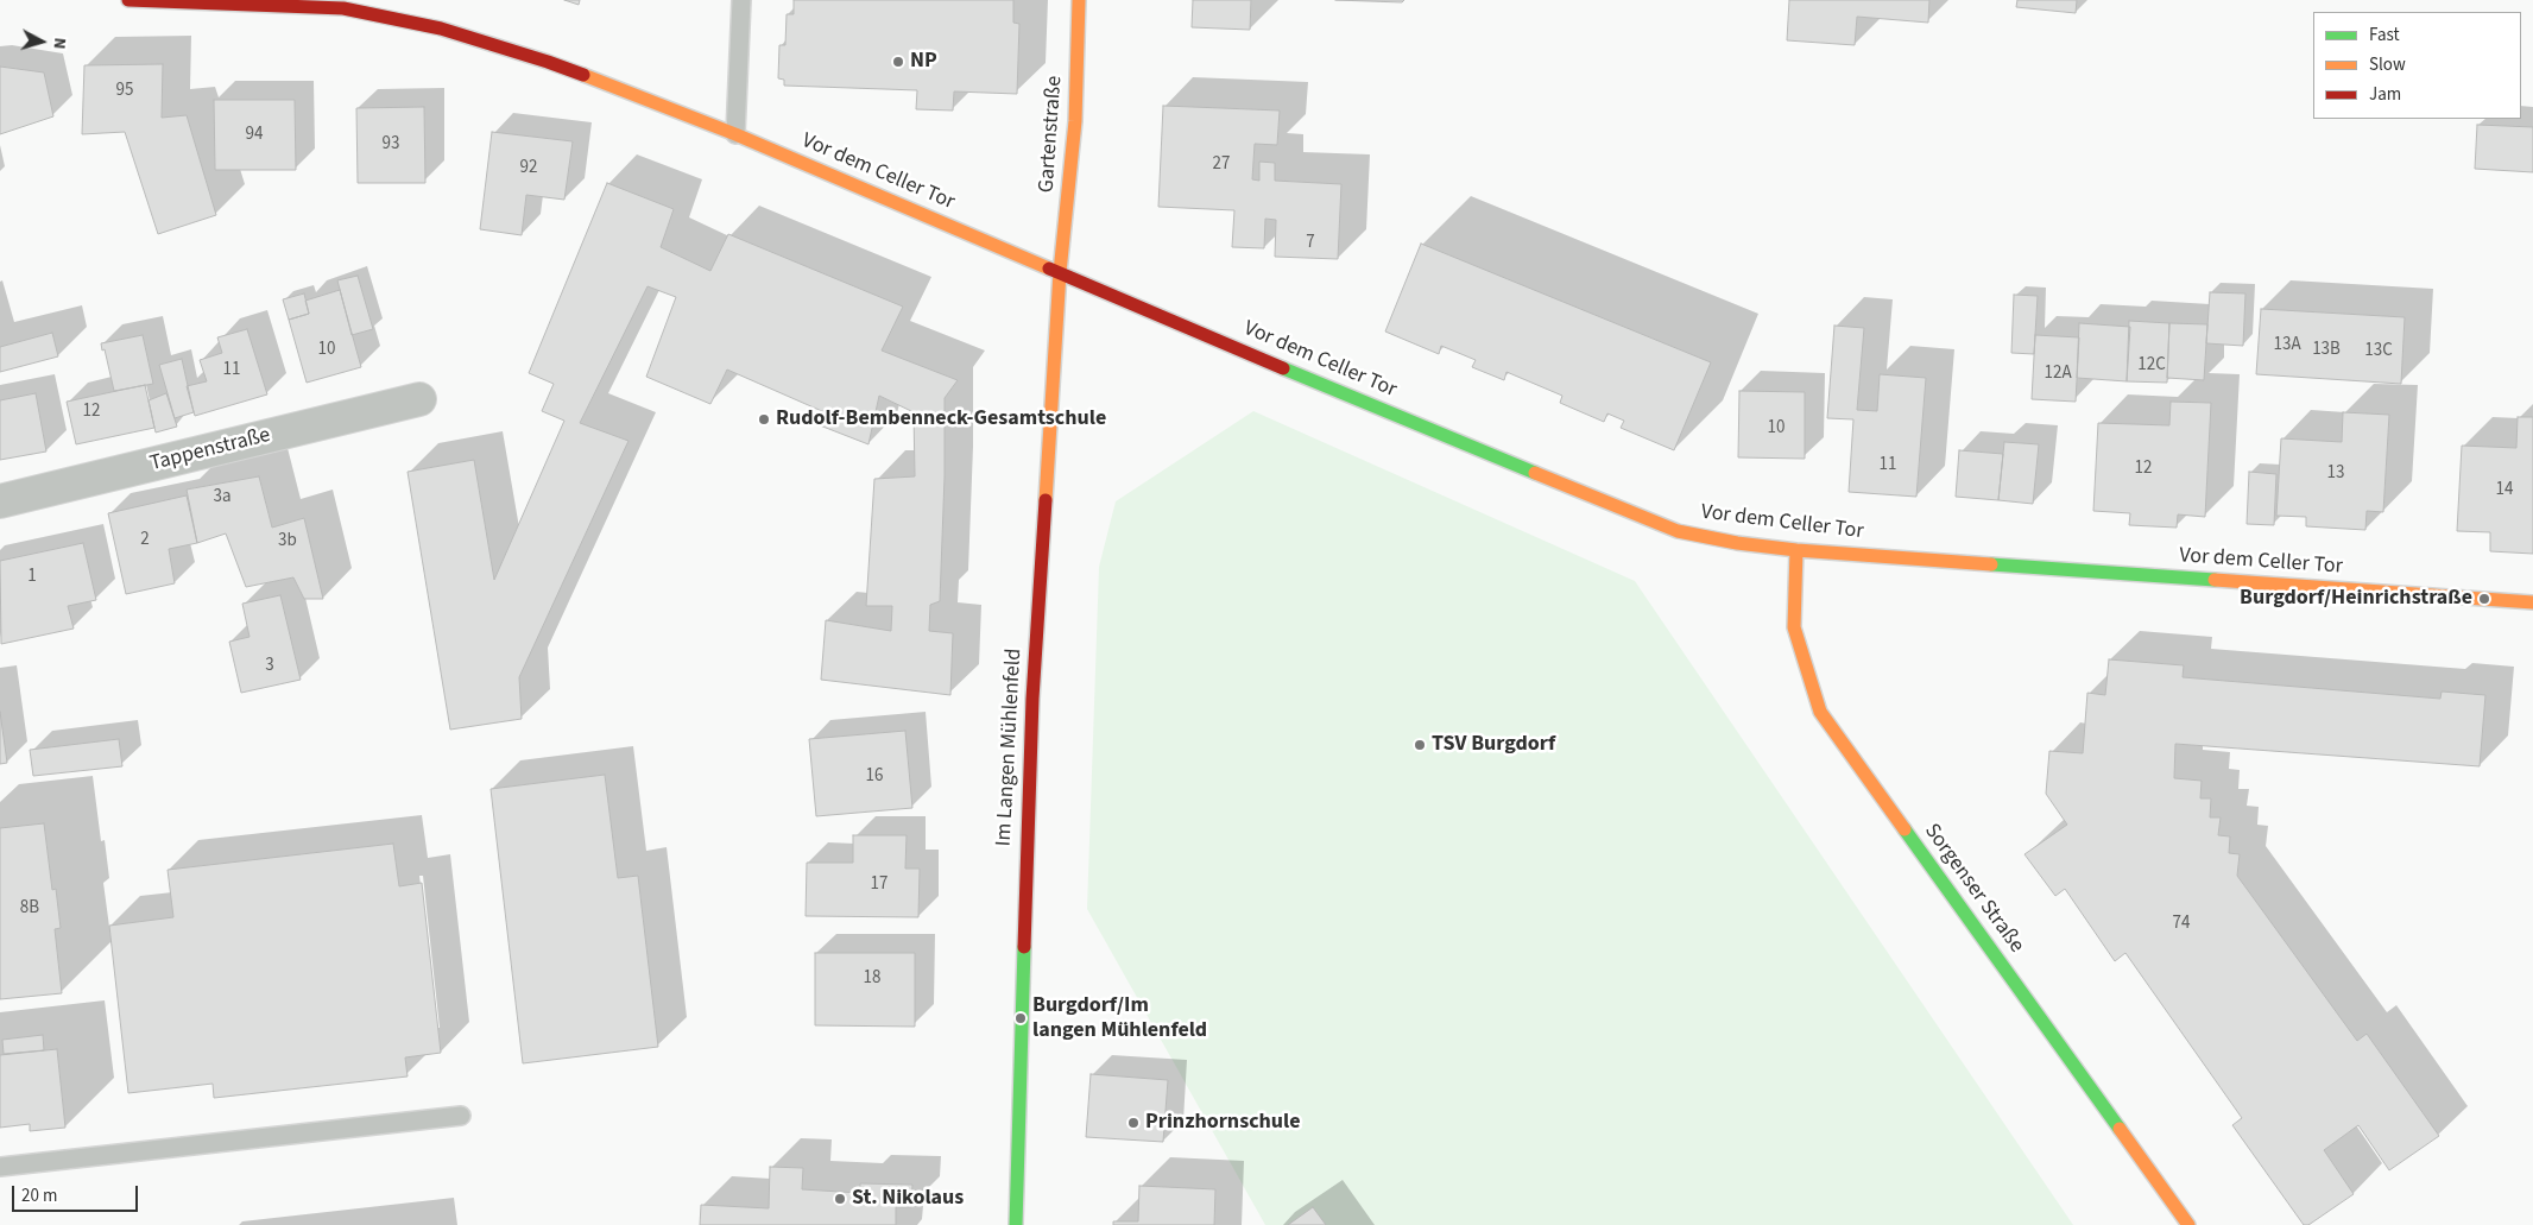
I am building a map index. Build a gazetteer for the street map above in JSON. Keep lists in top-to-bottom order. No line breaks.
{"streets":{"main road":["Gartenstraße","Vor dem Celler Tor","Im Langen Mühlenfeld","Sorgenser Straße"],"street":["Tappenstraße"]},"crossings":[["Gartenstraße","Vor dem Celler Tor"],["Gartenstraße","Im Langen Mühlenfeld"],["Vor dem Celler Tor","Im Langen Mühlenfeld"],["Vor dem Celler Tor","Sorgenser Straße"]],"places":["NP","Rudolf-Bembenneck-Gesamtschule","Burgdorf/Heinrichstraße","TSV Burgdorf","Burgdorf/Im langen Mühlenfeld","Prinzhornschule","St. Nikolaus"],"house_numbers":["95","94","93","27","92","7","13A","10","13B","13C","12C","11","12A","12","10","11","12","13","14","3a","2","3b","1","3","16","17","8B","74","18"],"legend":["Fast","Slow","Jam"],"scale_bar":"20 m","north":"right"}
